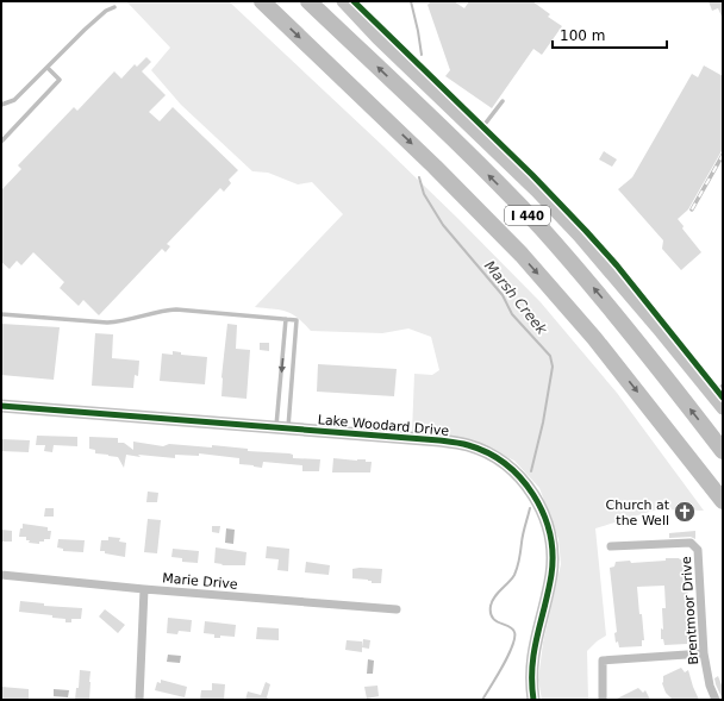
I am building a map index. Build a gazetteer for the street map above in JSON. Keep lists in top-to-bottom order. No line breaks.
{"streets":{"highway":["I 440"],"street":["Lake Woodard Drive","Marie Drive","Brentmoor Drive"]},"water":["Marsh Creek"],"places":{"church":["Church at the Well"]},"scale_bar":"100 m"}
